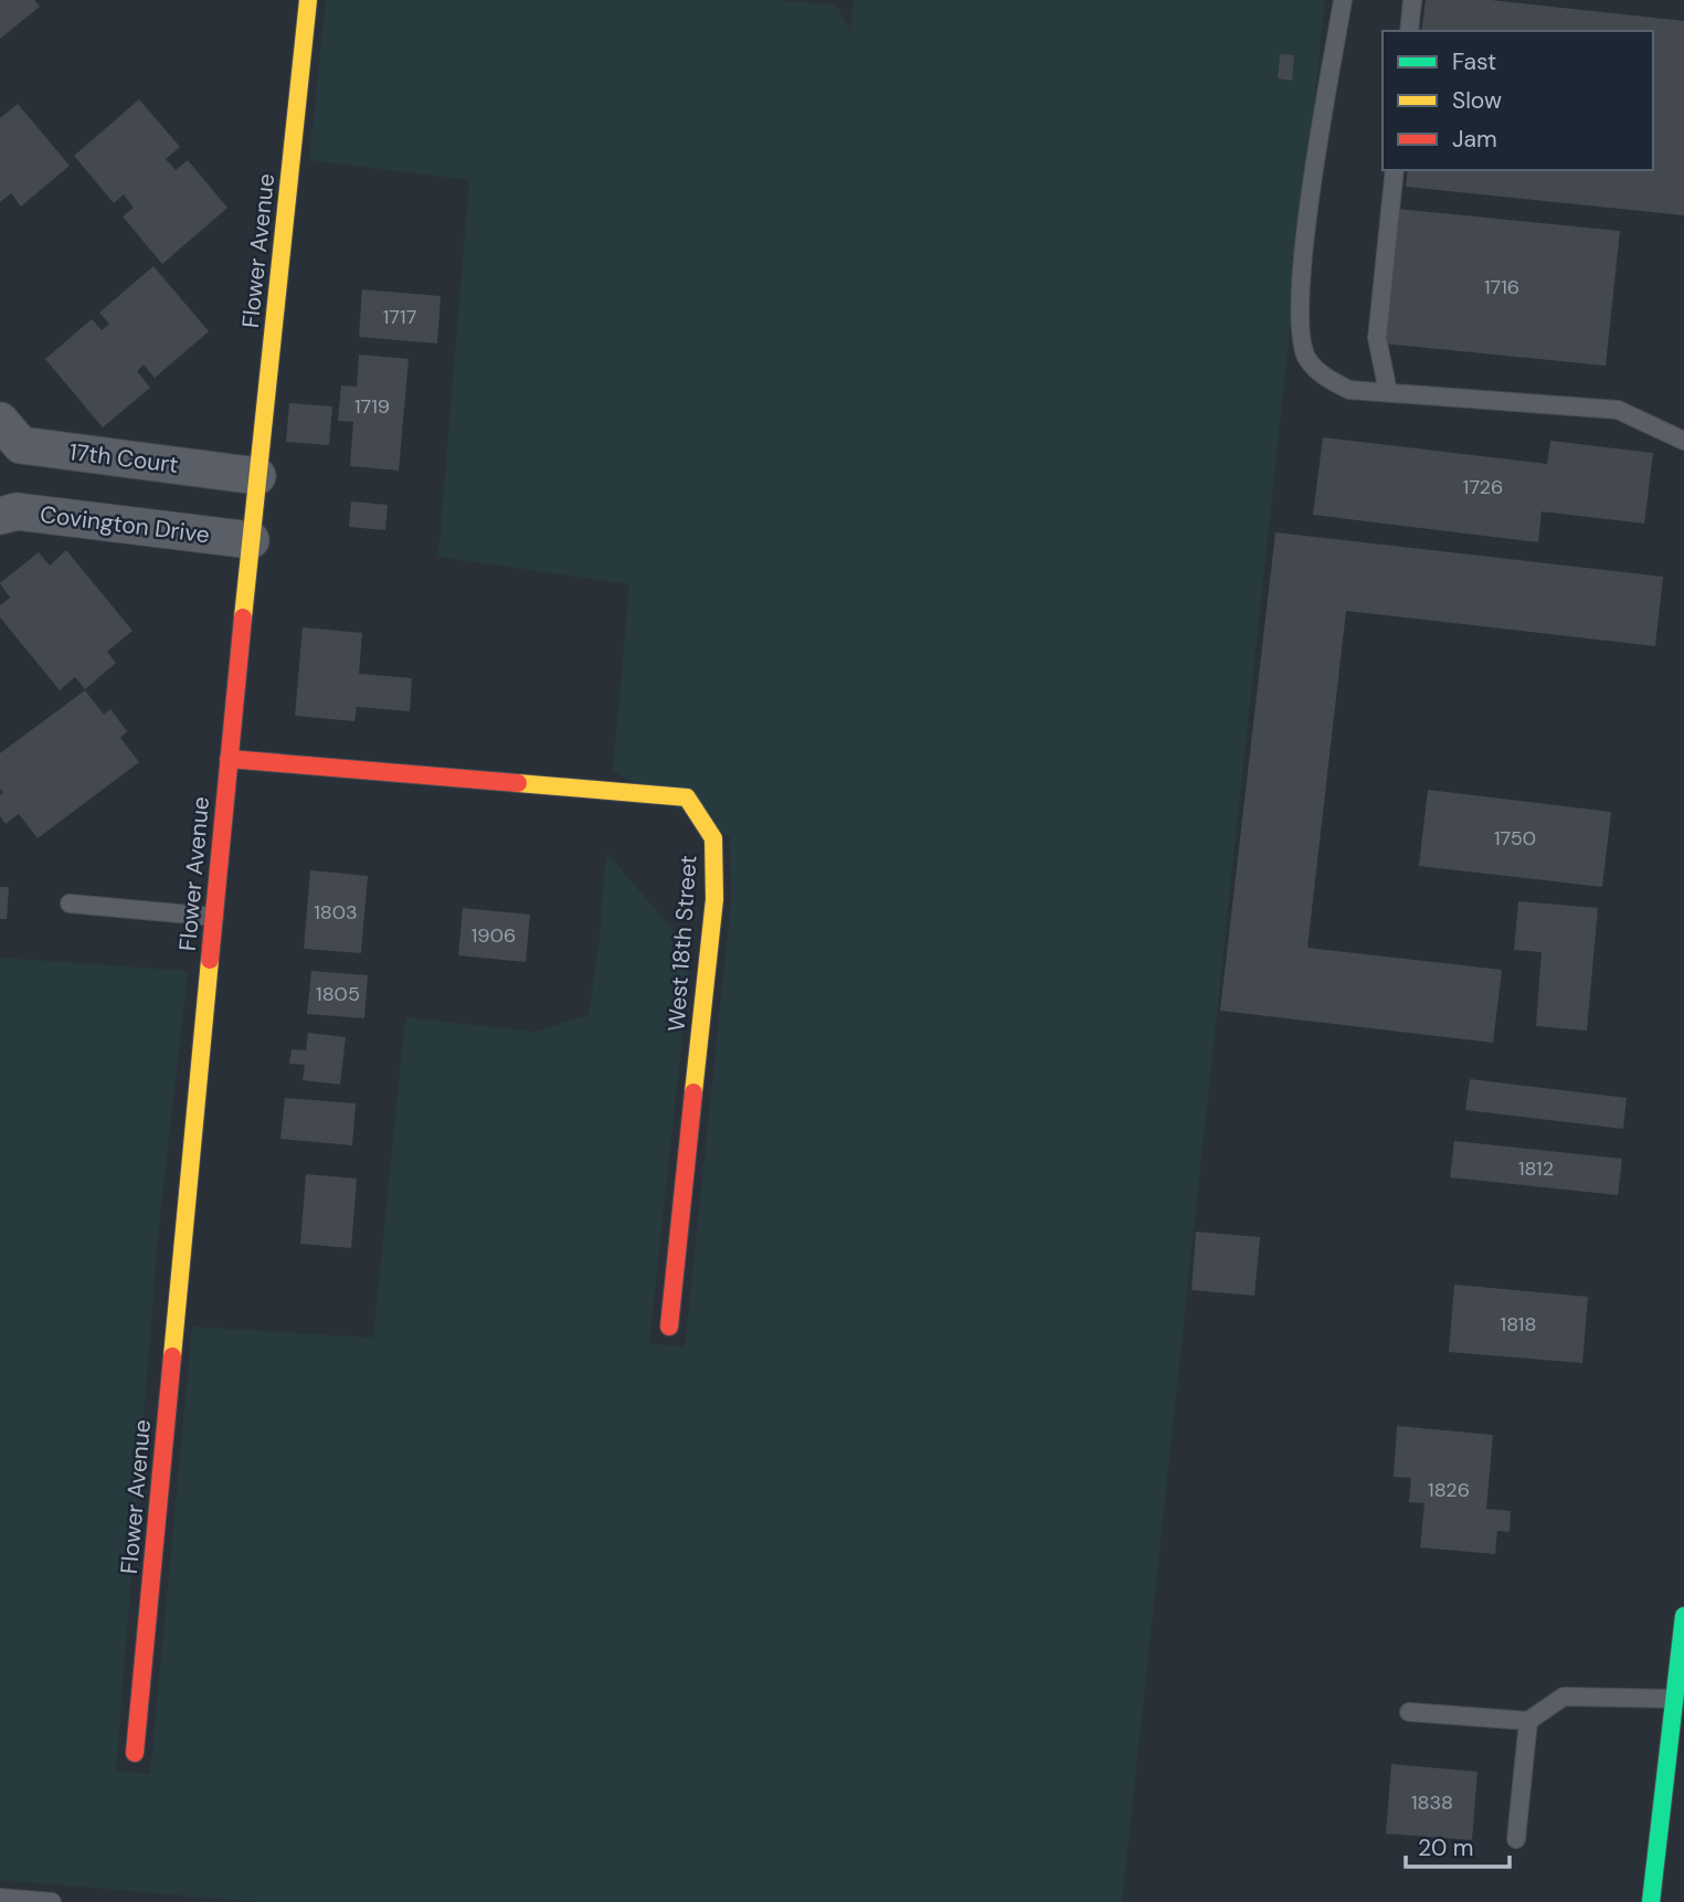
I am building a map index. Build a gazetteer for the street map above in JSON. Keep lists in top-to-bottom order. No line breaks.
{"streets":{"street":["Flower Avenue","17th Court","Covington Drive","West 18th Street"]},"crossings":[["Flower Avenue","17th Court"],["Flower Avenue","Covington Drive"],["Flower Avenue","West 18th Street"]],"house_numbers":["1716","1717","1719","1726","1750","1803","1906","1805","1812","1818","1826","1838"],"legend":["Fast","Slow","Jam"],"scale_bar":"20 m"}
